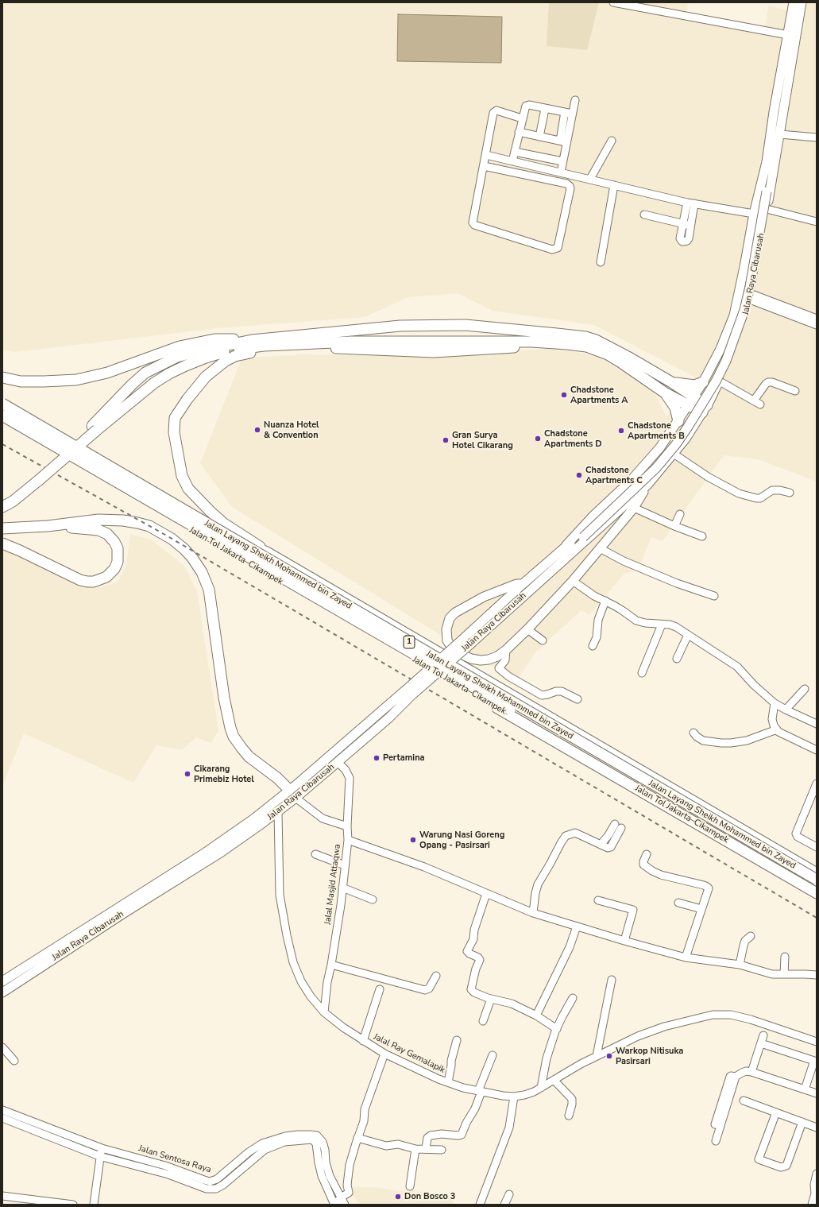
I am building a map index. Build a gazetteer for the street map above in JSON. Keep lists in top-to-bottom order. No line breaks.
{"streets":{"highway":["Jalan Tol Jakarta–Cikampek","Jalan Layang Sheikh Mohammed bin Zayed","1"],"main road":["Jalan Raya Cibarusah"],"street":["Jalal Masjid Attaqwa","Jalal Ray Gemalapik","Jalan Sentosa Raya"]},"crossings":[["Jalan Raya Cibarusah","Jalal Masjid Attaqwa"],["Jalan Raya Cibarusah","Jalal Ray Gemalapik"],["Jalan Tol Jakarta–Cikampek","Jalan Layang Sheikh Mohammed bin Zayed"],["Jalal Masjid Attaqwa","Jalal Ray Gemalapik"]],"places":["Chadstone Apartments A","Nuanza Hotel & Convention","Chadstone Apartments B","Chadstone Apartments D","Gran Surya Hotel Cikarang","Chadstone Apartments C","Pertamina","Cikarang Primebiz Hotel","Warung Nasi Goreng Opang - Pasirsari","Warkop Nitisuka Pasirsari","Don Bosco 3"]}
